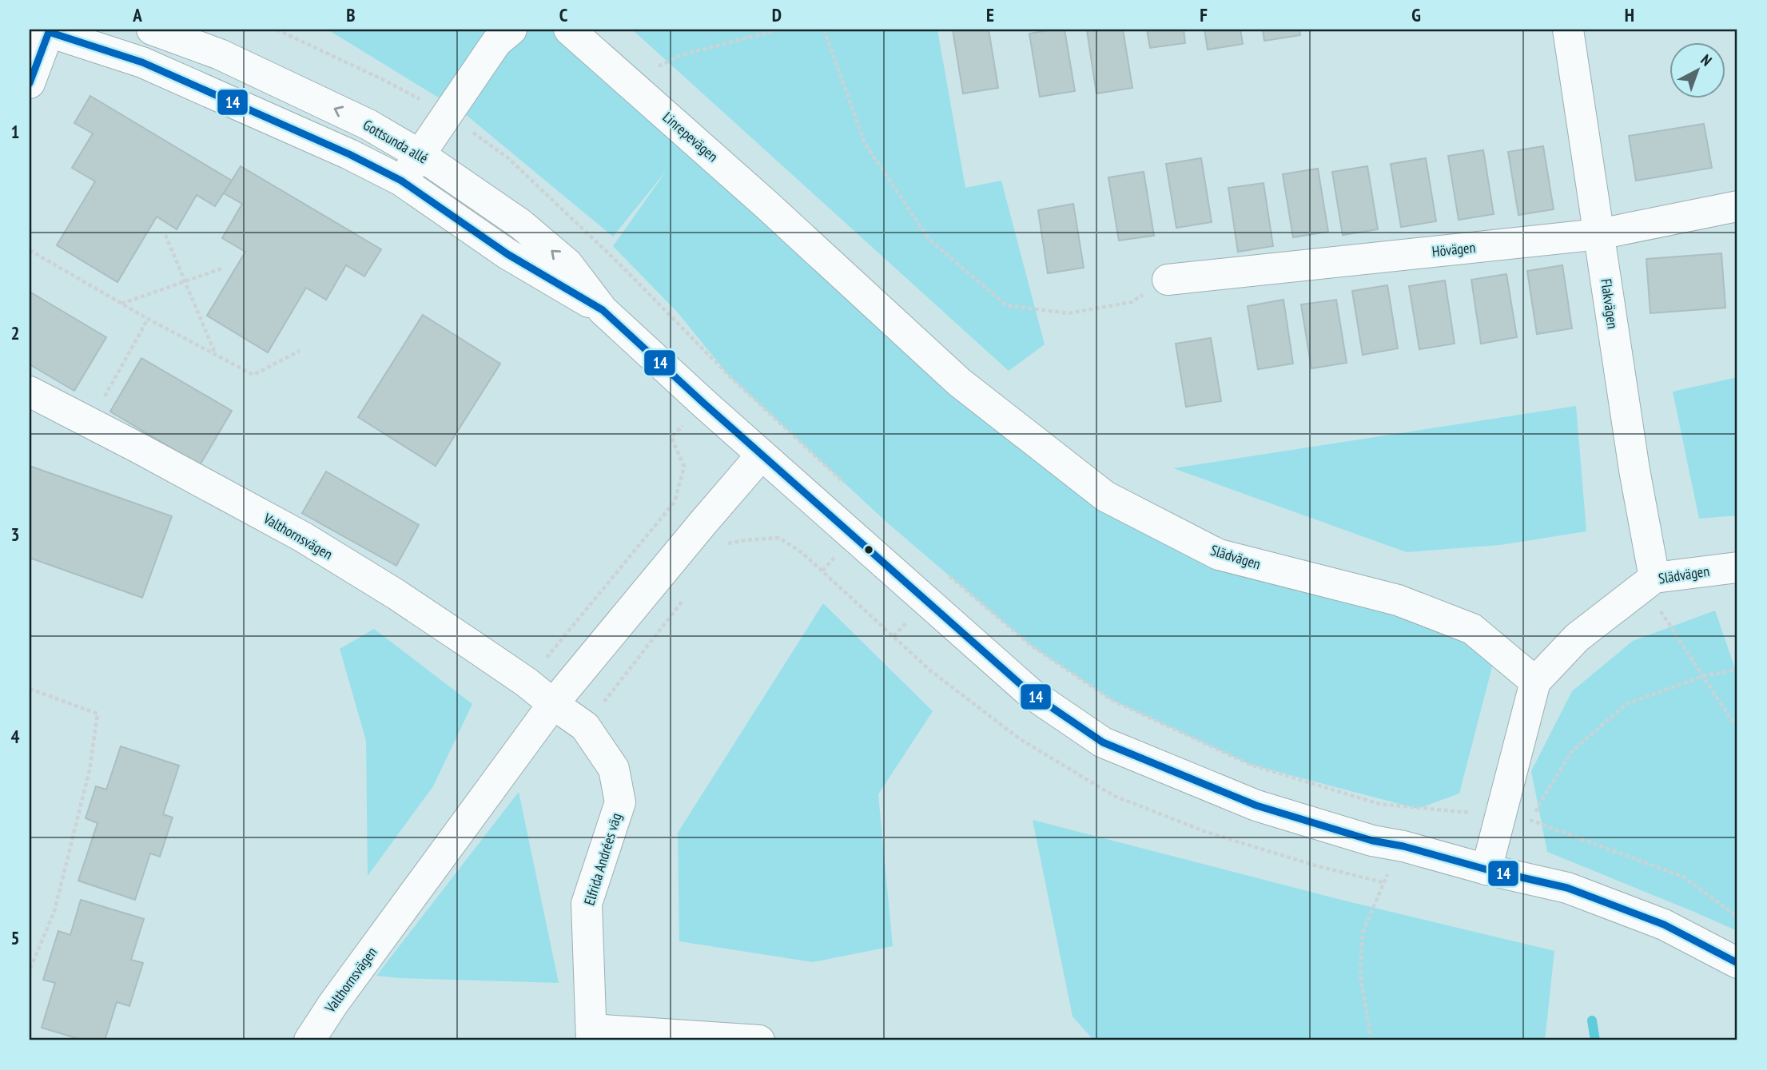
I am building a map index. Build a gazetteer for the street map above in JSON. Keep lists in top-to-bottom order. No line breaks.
{"streets":{"street":["Linrepevägen","Gottsunda allé","Hövägen","Flakvägen","Valthornsvägen","Slädvägen","Elfrida Andrées väg"]},"crossings":[["Linrepevägen","Slädvägen"],["Gottsunda allé","Valthornsvägen"],["Gottsunda allé","Slädvägen"],["Hövägen","Flakvägen"],["Flakvägen","Slädvägen"],["Valthornsvägen","Elfrida Andrées väg"]],"lines":["transit line 14"],"north":"top right","grid":{"columns":["A","B","C","D","E","F","G","H"],"rows":["1","2","3","4","5"]}}
